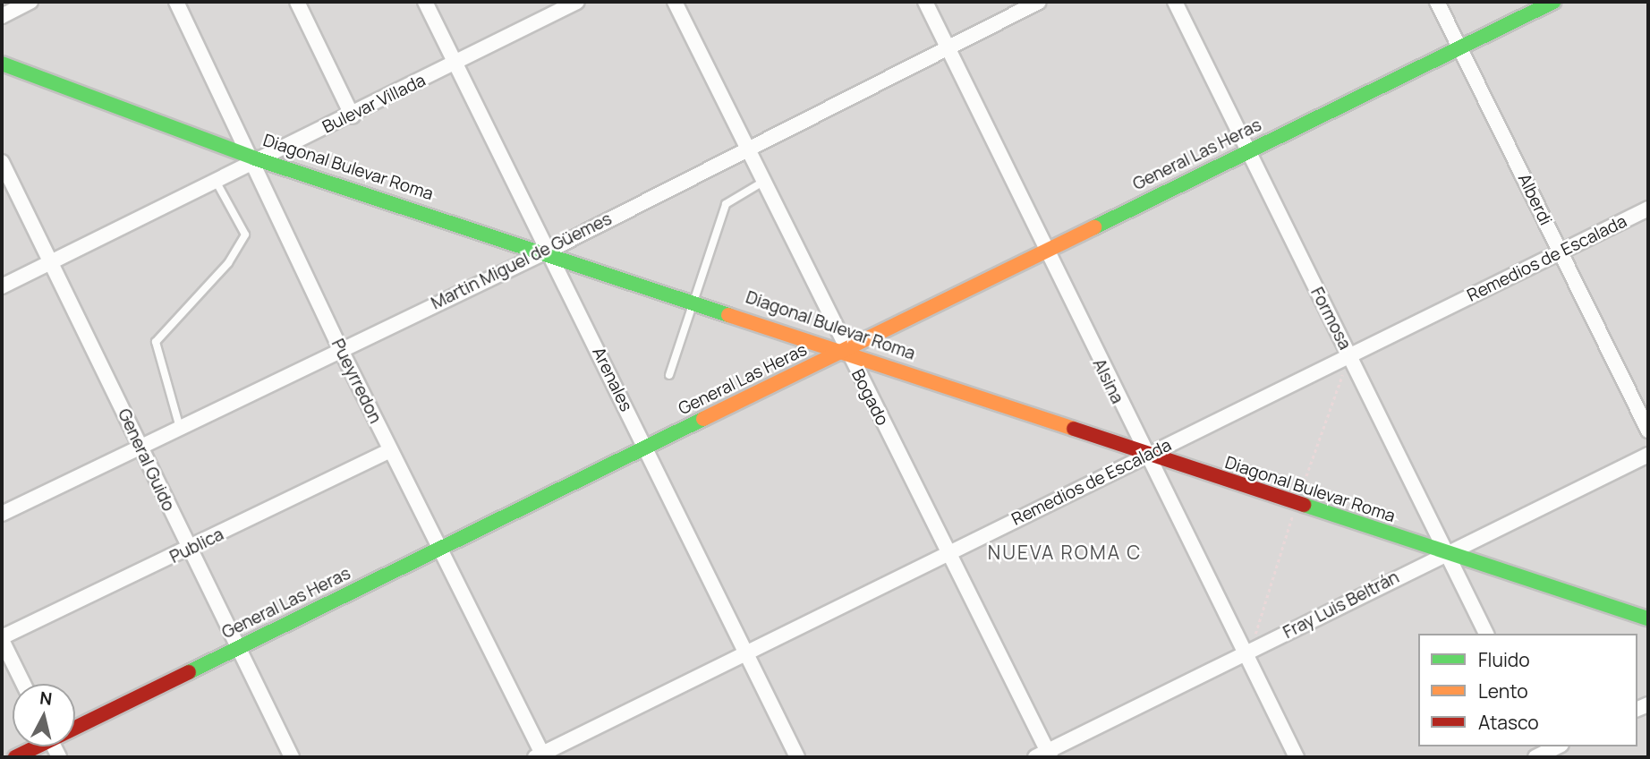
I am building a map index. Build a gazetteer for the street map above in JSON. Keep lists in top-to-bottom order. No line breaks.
{"streets":{"street":["Bulevar Villada","General Las Heras","Diagonal Bulevar Roma","Alberdi","Remedios de Escalada","Martin Miguel de Güemes","Formosa","Arenales","Pueyrredon","Alsina","Bogado","General Guido","Publica","Fray Luis Beltrán"]},"crossings":[["Bulevar Villada","Diagonal Bulevar Roma"],["Bulevar Villada","Arenales"],["Bulevar Villada","Pueyrredon"],["Bulevar Villada","General Guido"],["General Las Heras","Diagonal Bulevar Roma"],["General Las Heras","Alberdi"],["General Las Heras","Formosa"],["General Las Heras","Arenales"],["General Las Heras","Pueyrredon"],["General Las Heras","Alsina"],["General Las Heras","Bogado"],["General Las Heras","General Guido"],["Diagonal Bulevar Roma","Remedios de Escalada"],["Diagonal Bulevar Roma","Martin Miguel de Güemes"],["Diagonal Bulevar Roma","Formosa"],["Diagonal Bulevar Roma","Arenales"],["Diagonal Bulevar Roma","Pueyrredon"],["Diagonal Bulevar Roma","Alsina"],["Diagonal Bulevar Roma","Bogado"],["Diagonal Bulevar Roma","Fray Luis Beltrán"],["Alberdi","Remedios de Escalada"],["Remedios de Escalada","Formosa"],["Remedios de Escalada","Arenales"],["Remedios de Escalada","Pueyrredon"],["Remedios de Escalada","Alsina"],["Remedios de Escalada","Bogado"],["Martin Miguel de Güemes","Arenales"],["Martin Miguel de Güemes","Pueyrredon"],["Martin Miguel de Güemes","Alsina"],["Martin Miguel de Güemes","Bogado"],["Martin Miguel de Güemes","General Guido"],["Formosa","Fray Luis Beltrán"],["Pueyrredon","Publica"],["Alsina","Fray Luis Beltrán"],["Bogado","Fray Luis Beltrán"],["General Guido","Publica"]],"districts":["NUEVA ROMA C"],"legend":["Fluido","Lento","Atasco"],"north":"top"}
